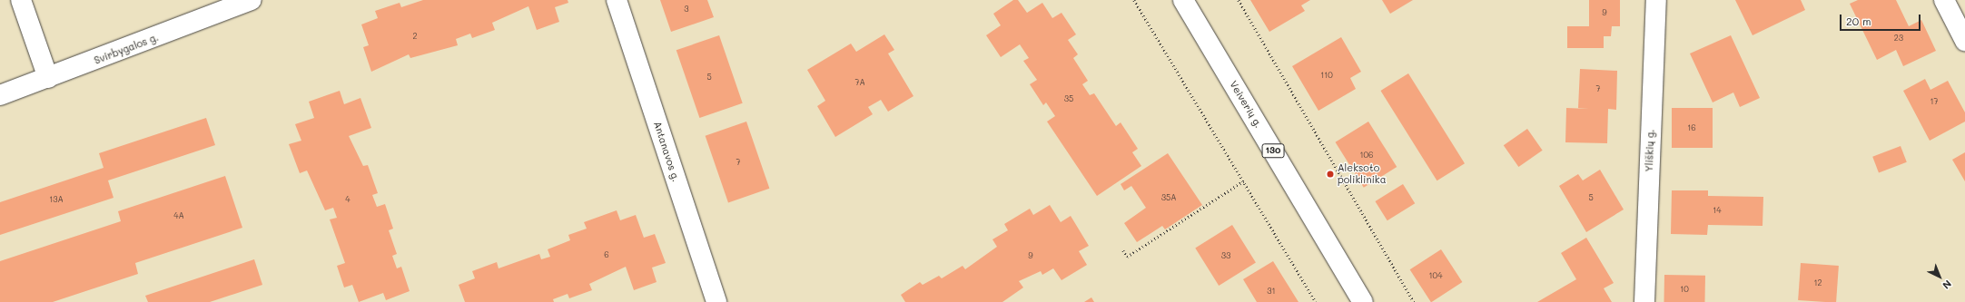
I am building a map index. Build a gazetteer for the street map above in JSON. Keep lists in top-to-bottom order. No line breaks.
{"streets":{"street":["Svirbygalos g.","Veiverių g.","130","Yliškių g.","Antanavos g."]},"places":["Aleksoto poliklinika"],"house_numbers":["3","9","2","23","110","5","7A","7","35","17","16","106","7","35A","5","13A","4","14","4A","6","9","33","104","12","10","31"],"scale_bar":"20 m","north":"bottom right"}
